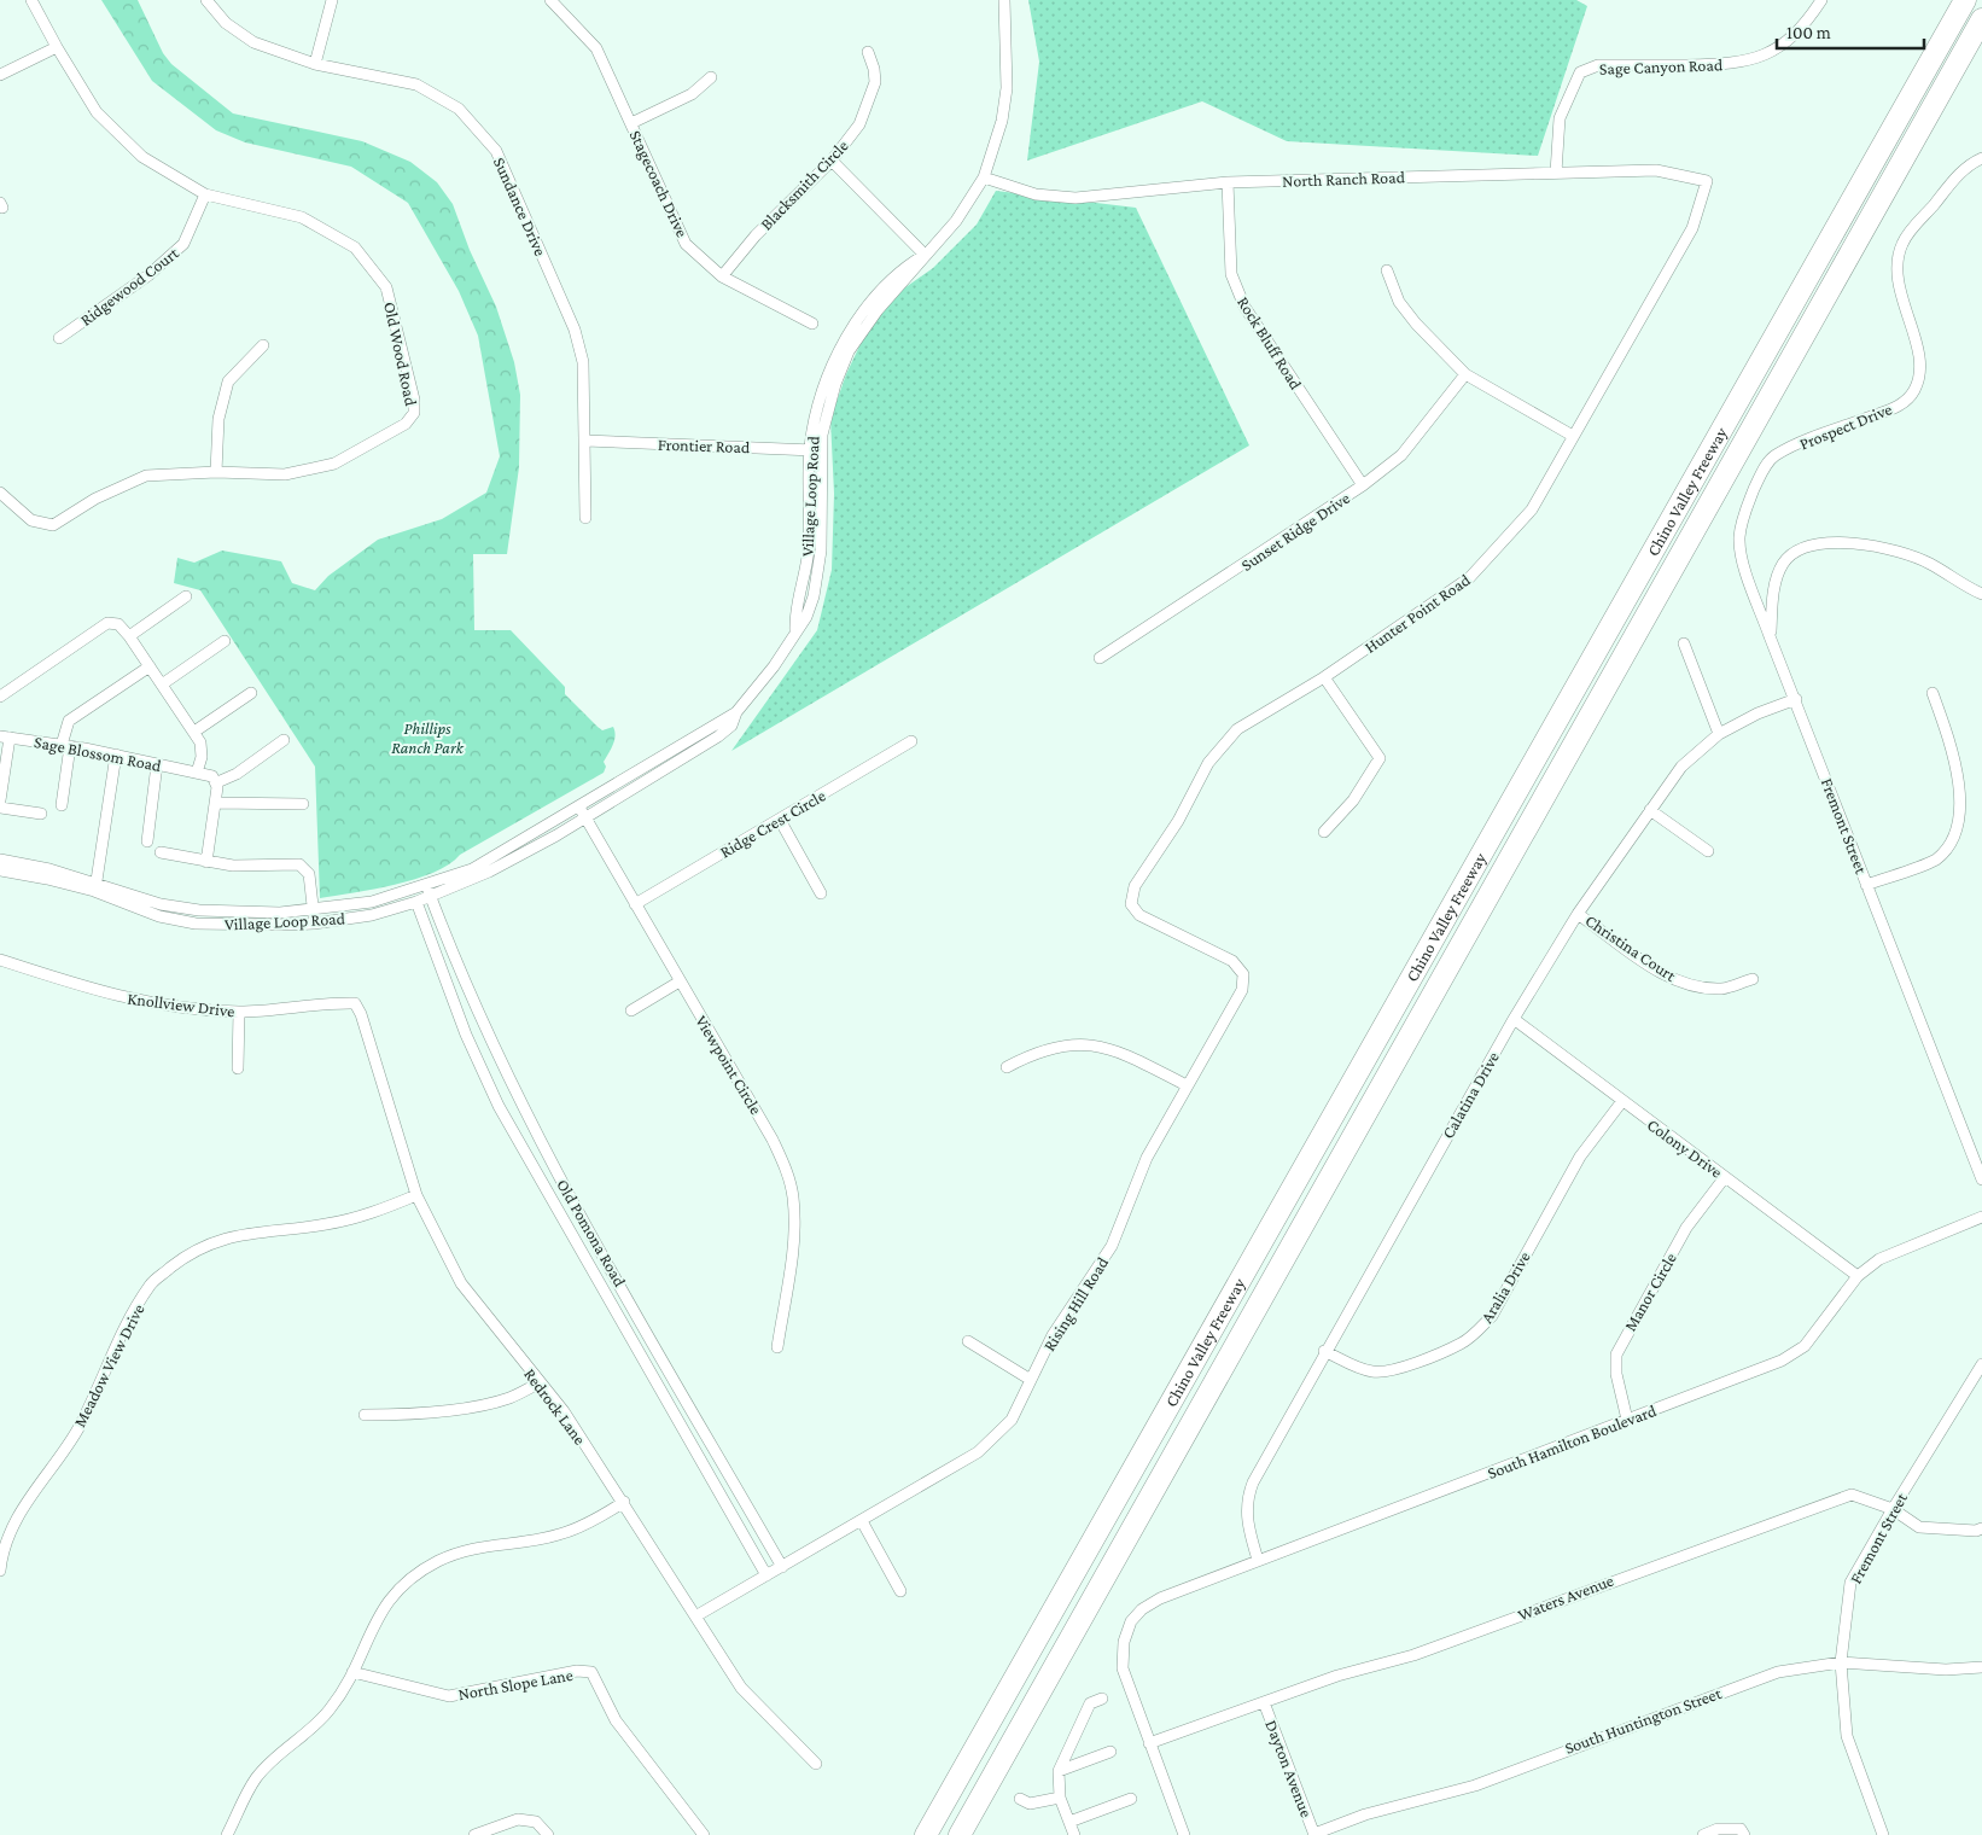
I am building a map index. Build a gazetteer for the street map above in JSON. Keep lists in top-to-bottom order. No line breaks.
{"streets":{"highway":["Chino Valley Freeway"],"street":["Sage Canyon Road","North Ranch Road","Stagecoach Drive","Blacksmith Circle","Sundance Drive","Ridgewood Court","Rock Bluff Road","Old Wood Road","Prospect Drive","Frontier Road","Village Loop Road","Sunset Ridge Drive","Hunter Point Road","Sage Blossom Road","Ridge Crest Circle","Fremont Street","Christina Court","Knollview Drive","Viewpoint Circle","Calatina Drive","Colony Drive","Old Pomona Road","Aralia Drive","Manor Circle","Rising Hill Road","Meadow View Drive","Redrock Lane","South Hamilton Boulevard","Waters Avenue","North Slope Lane","South Huntington Street","Dayton Avenue"]},"crossings":[["Sage Canyon Road","North Ranch Road"],["North Ranch Road","Rock Bluff Road"],["North Ranch Road","Village Loop Road"],["North Ranch Road","Hunter Point Road"],["Stagecoach Drive","Blacksmith Circle"],["Sundance Drive","Frontier Road"],["Ridgewood Court","Old Wood Road"],["Rock Bluff Road","Sunset Ridge Drive"],["Prospect Drive","Fremont Street"],["Frontier Road","Village Loop Road"],["Village Loop Road","Viewpoint Circle"],["Village Loop Road","Old Pomona Road"],["Hunter Point Road","Rising Hill Road"],["Ridge Crest Circle","Viewpoint Circle"],["Fremont Street","Calatina Drive"],["Fremont Street","Waters Avenue"],["Fremont Street","South Huntington Street"],["Christina Court","Calatina Drive"],["Knollview Drive","Redrock Lane"],["Calatina Drive","Colony Drive"],["Calatina Drive","Aralia Drive"],["Calatina Drive","South Hamilton Boulevard"],["Colony Drive","Aralia Drive"],["Colony Drive","Manor Circle"],["Colony Drive","South Hamilton Boulevard"],["Old Pomona Road","Rising Hill Road"],["Manor Circle","South Hamilton Boulevard"],["Rising Hill Road","Redrock Lane"],["Meadow View Drive","Redrock Lane"],["South Hamilton Boulevard","Waters Avenue"],["Waters Avenue","Dayton Avenue"],["South Huntington Street","Dayton Avenue"]],"parks":["Phillips Ranch Park"],"scale_bar":"100 m"}
